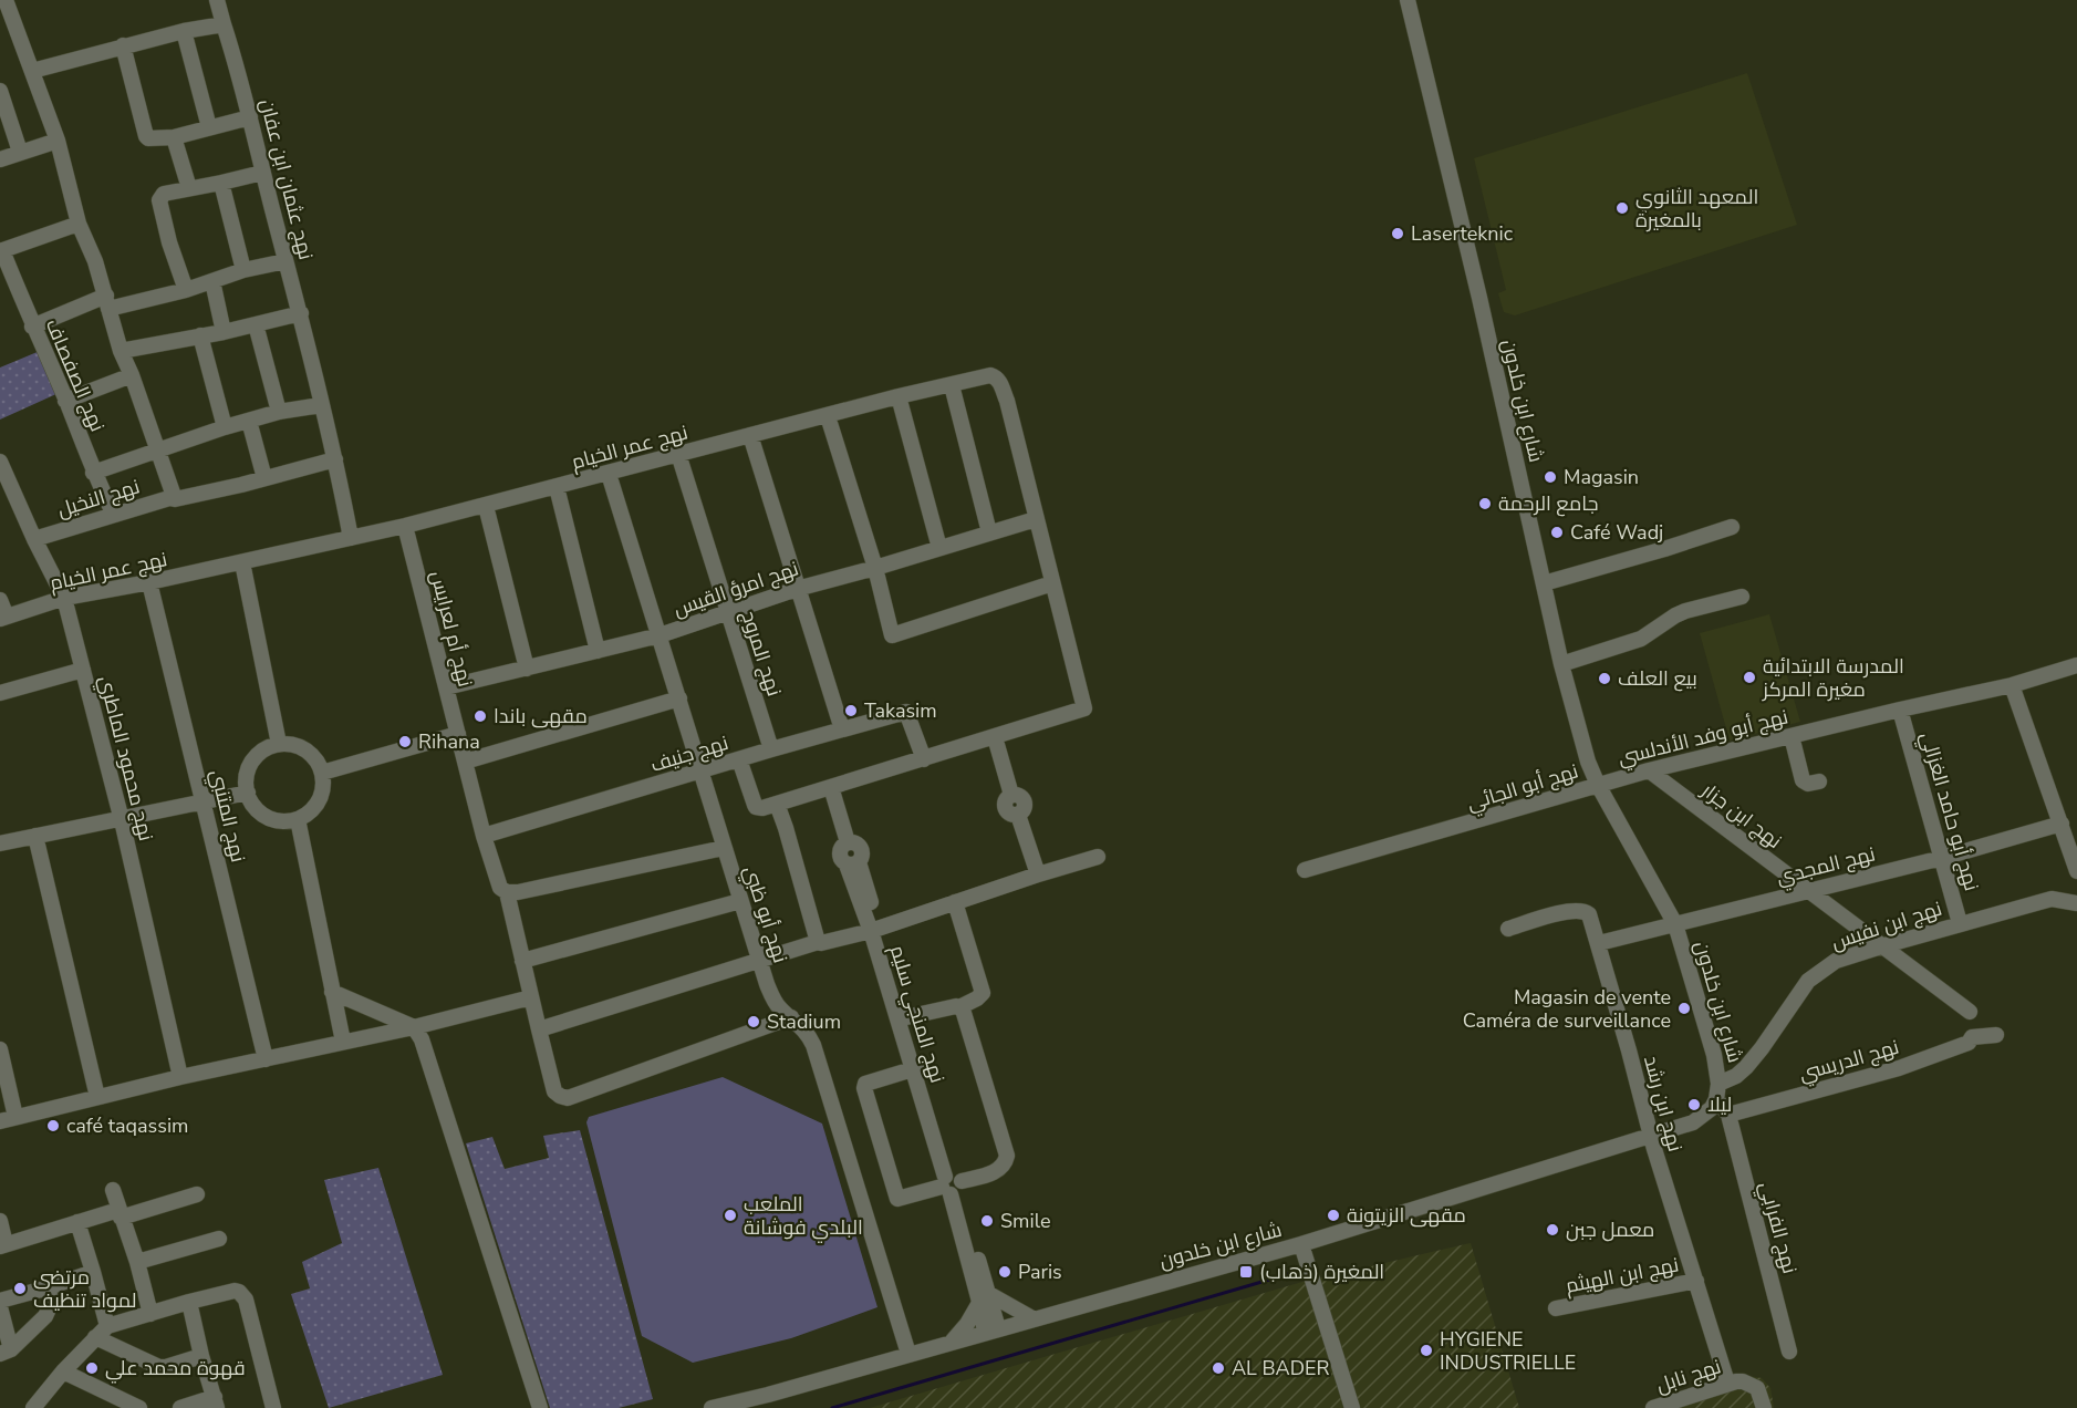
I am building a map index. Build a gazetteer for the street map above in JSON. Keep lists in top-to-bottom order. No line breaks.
{"streets":{"street":["نهج عثمان ابن عفان","نهج الصفصاف","شارع ابن خلدون","نهج عمر الخيام","نهج النخيل","نهج امرؤ القيس","نهج أم لعرايس","نهج المروج","نهج أبو وفد الأندلسي","نهج جنيف","نهج محمود الماطري","نهج أبو الجائي","نهج أبو حامد الغزالي","نهج المتنبي","نهج ابن جزار","نهج المجدي","نهج أبو ظبي","نهج ابن نفيس","نهج المنجي سليم","نهج الدريسي","نهج ابن رشد","نهج الفرابي","نهج ابن الهيثم","نهج نابل"]},"crossings":[["نهج عثمان ابن عفان","نهج عمر الخيام"],["نهج عثمان ابن عفان","نهج النخيل"],["نهج الصفصاف","نهج النخيل"],["شارع ابن خلدون","نهج أبو وفد الأندلسي"],["شارع ابن خلدون","نهج أبو الجائي"],["شارع ابن خلدون","نهج المجدي"],["شارع ابن خلدون","نهج أبو ظبي"],["شارع ابن خلدون","نهج ابن نفيس"],["شارع ابن خلدون","نهج المنجي سليم"],["شارع ابن خلدون","نهج ابن رشد"],["نهج عمر الخيام","نهج امرؤ القيس"],["نهج عمر الخيام","نهج أم لعرايس"],["نهج عمر الخيام","نهج المروج"],["نهج عمر الخيام","نهج محمود الماطري"],["نهج عمر الخيام","نهج المتنبي"],["نهج عمر الخيام","نهج أبو ظبي"],["نهج النخيل","نهج محمود الماطري"],["نهج امرؤ القيس","نهج أم لعرايس"],["نهج امرؤ القيس","نهج المروج"],["نهج امرؤ القيس","نهج أبو ظبي"],["نهج أم لعرايس","نهج جنيف"],["نهج أم لعرايس","نهج أبو ظبي"],["نهج المروج","نهج جنيف"],["نهج أبو وفد الأندلسي","نهج أبو الجائي"],["نهج أبو وفد الأندلسي","نهج أبو حامد الغزالي"],["نهج أبو وفد الأندلسي","نهج ابن جزار"],["نهج جنيف","نهج أبو ظبي"],["نهج أبو حامد الغزالي","نهج المجدي"],["نهج أبو حامد الغزالي","نهج ابن نفيس"],["نهج ابن جزار","نهج المجدي"],["نهج ابن جزار","نهج ابن نفيس"],["نهج المجدي","نهج ابن رشد"],["نهج الدريسي","نهج الفرابي"],["نهج ابن رشد","نهج ابن الهيثم"],["نهج ابن رشد","نهج نابل"]],"places":{"other":["المعهد الثانوي بالمغيرة","Laserteknic","Magasin","جامع الرحمة","Café Wadj","المدرسة الابتدائية مغيرة المركز","بيع العلف","Takasim","مقهى باندا","Rihana","Magasin de vente Caméra de surveillance","Stadium","ليلا","café taqassim","الملعب البلدي فوشانة","مقهى الزيتونة","Smile","معمل جبن","Paris","مرتضى لمواد تنظيف","HYGIENE INDUSTRIELLE","قهوة محمد علي","AL BADER"],"transit":["المغيرة (ذهاب)"]}}
